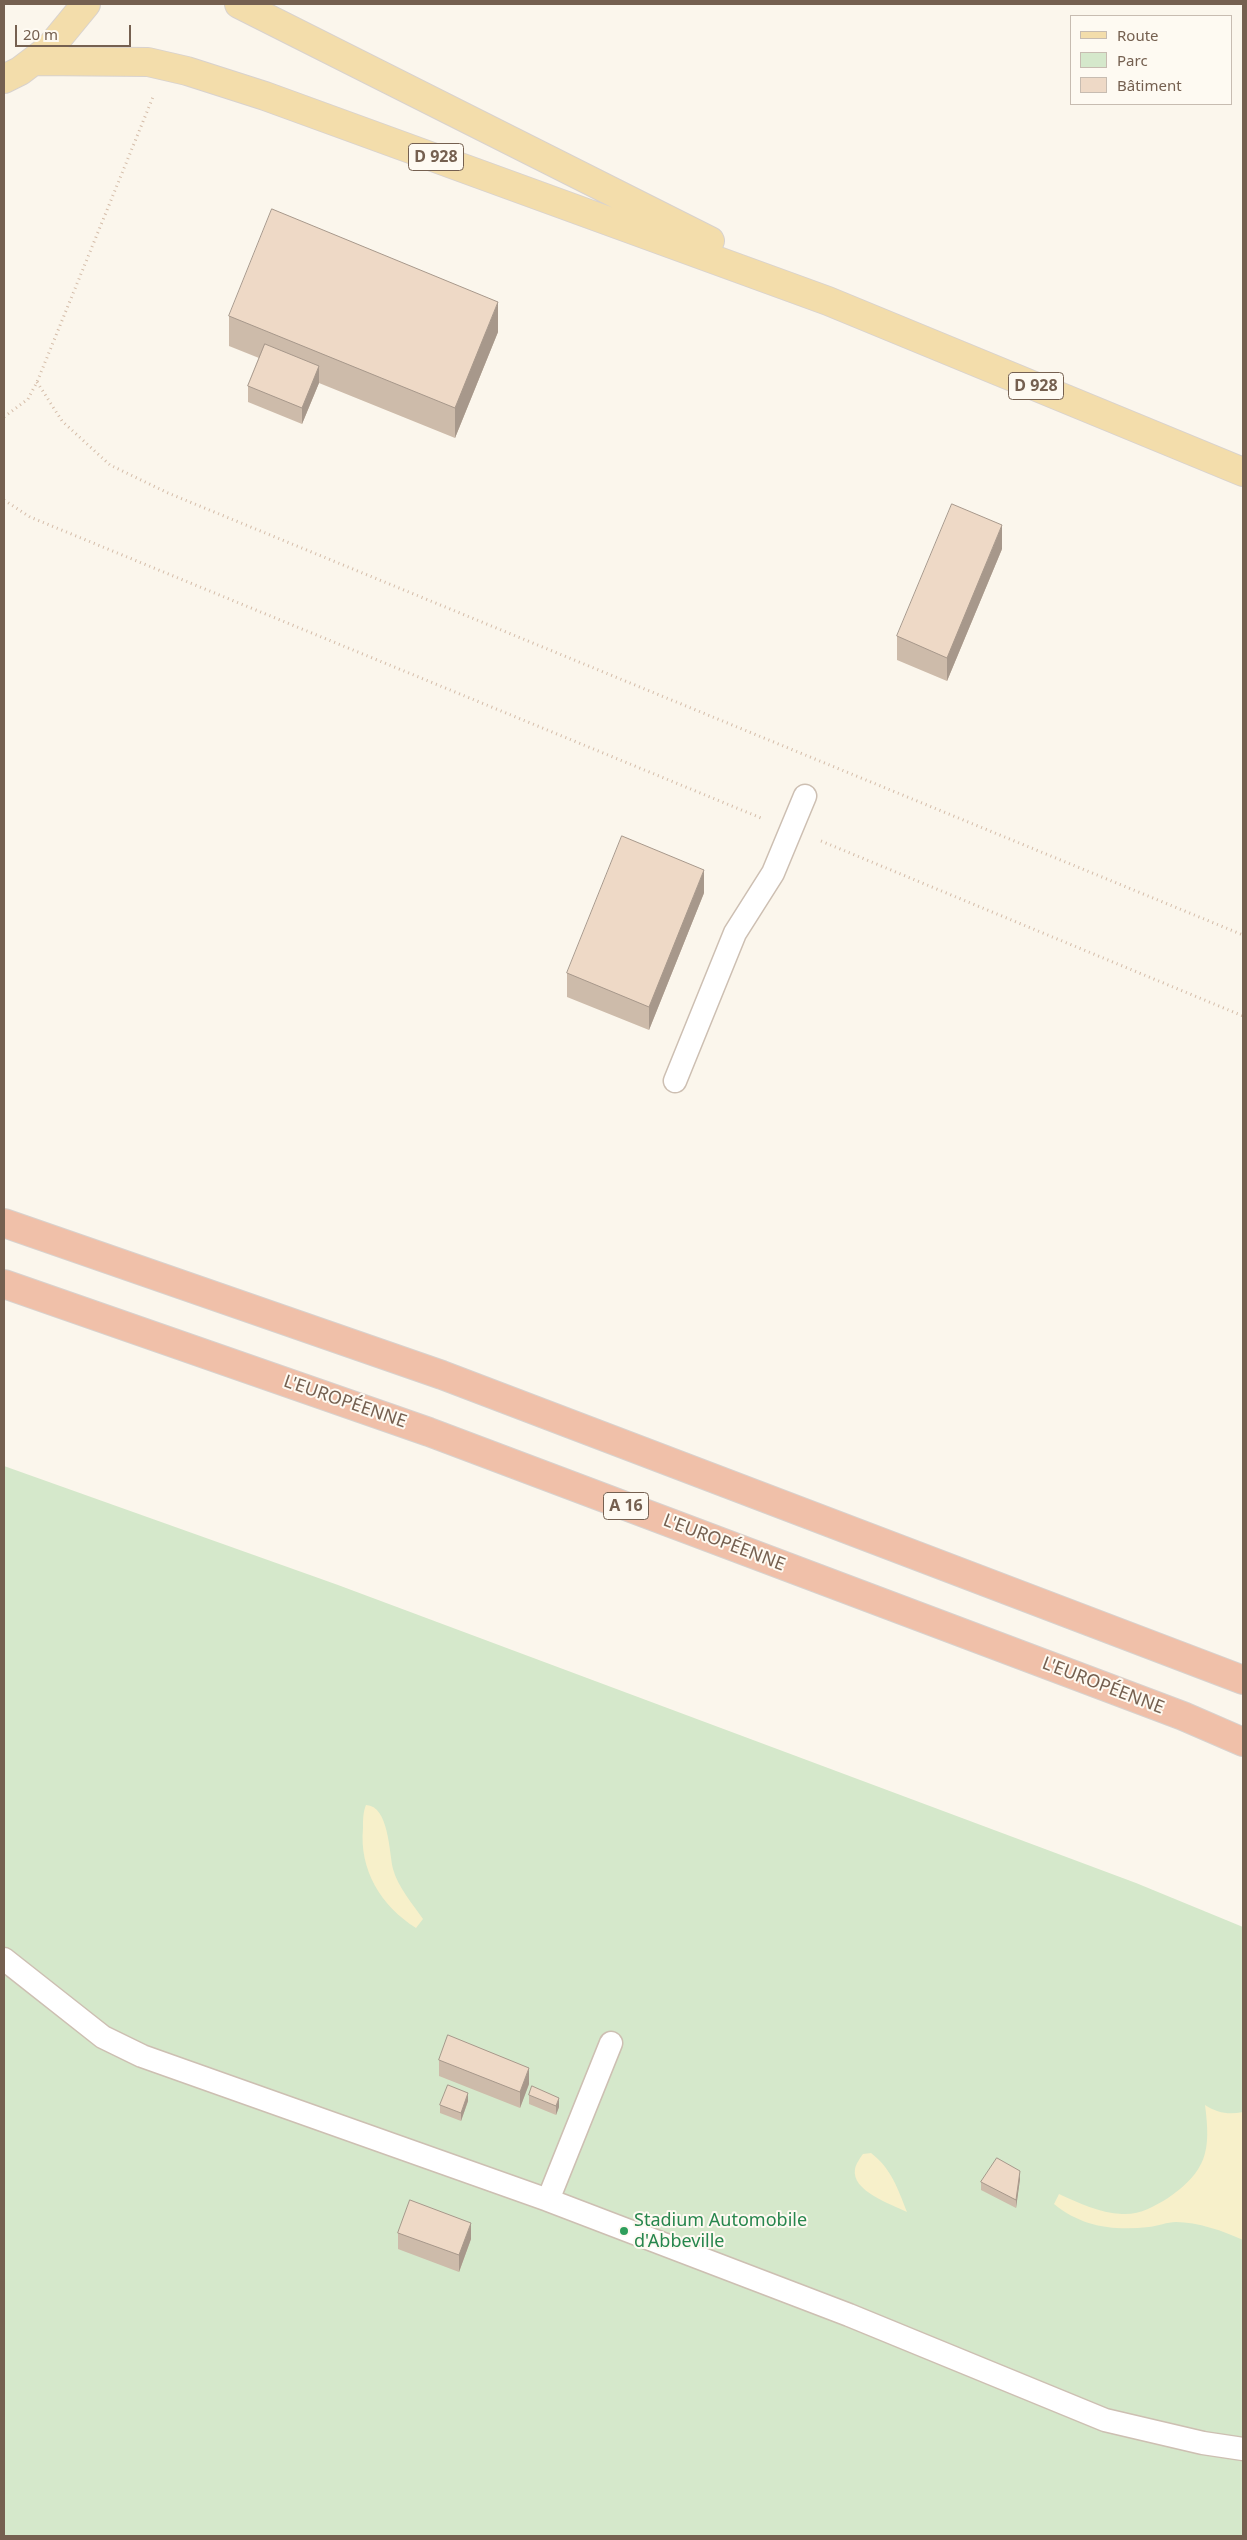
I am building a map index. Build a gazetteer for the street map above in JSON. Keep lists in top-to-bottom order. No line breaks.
{"streets":{"highway":["L'EUROPÉENNE","A 16"],"main road":["D 928"]},"places":["Stadium Automobile d'Abbeville"],"legend":["Route","Parc","Bâtiment"],"scale_bar":"20 m"}
